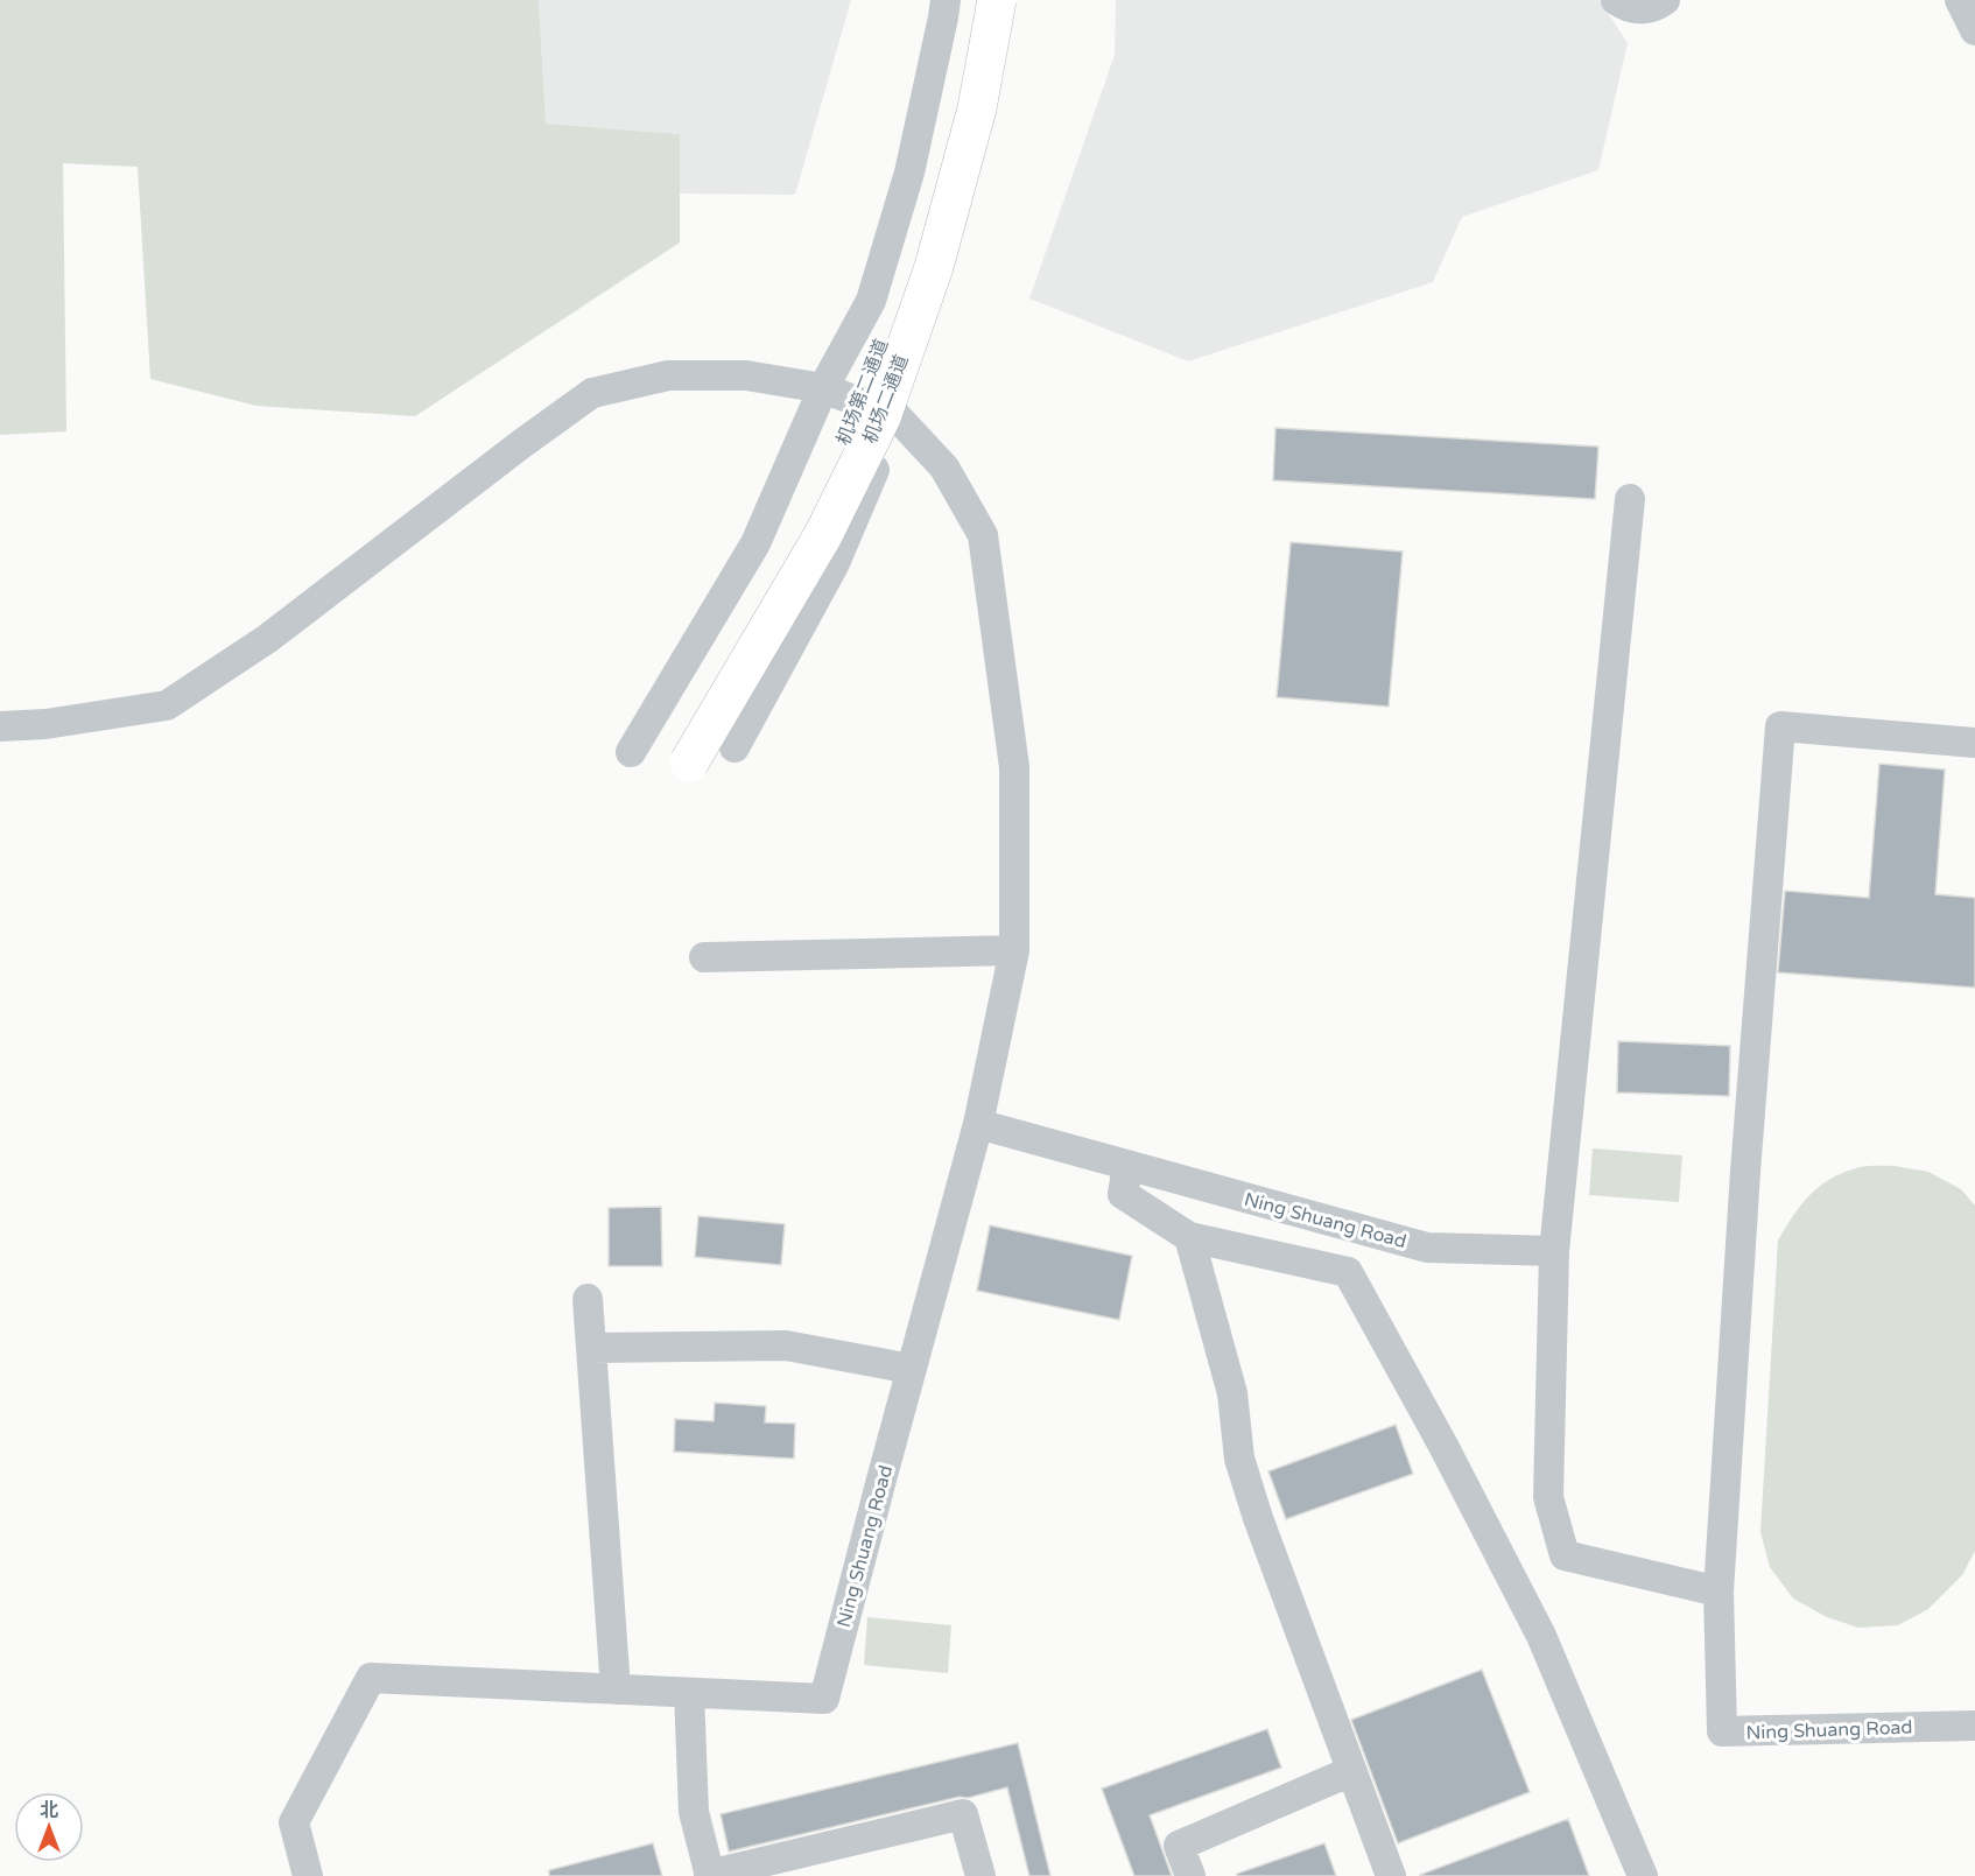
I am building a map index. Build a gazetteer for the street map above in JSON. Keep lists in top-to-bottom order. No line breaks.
{"streets":{"highway":["机场第二通道","机场二通道"],"street":["Ning Shuang Road"]},"crossings":[["机场第二通道","机场二通道"]],"north":"top"}
